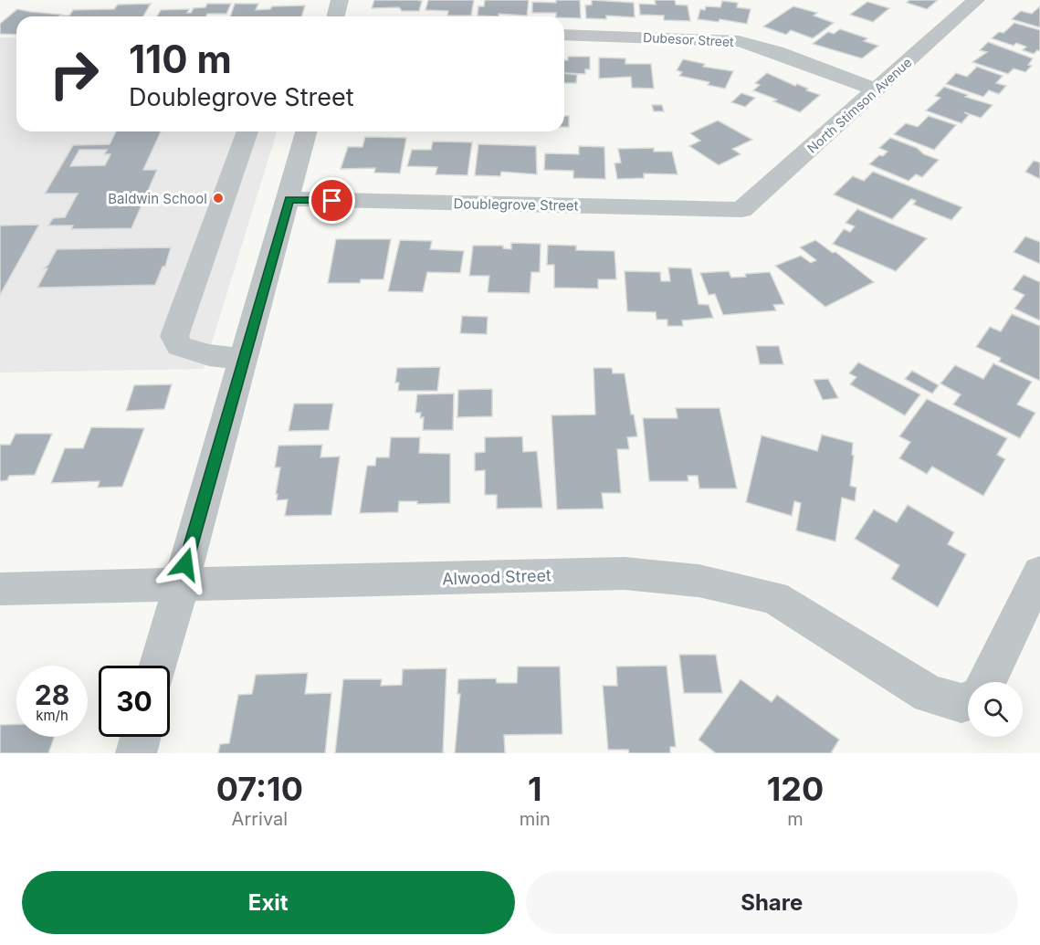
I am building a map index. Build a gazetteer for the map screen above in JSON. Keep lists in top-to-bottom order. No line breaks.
{"streets":{"street":["Dubesor Street","North Stimson Avenue","Doublegrove Street","Alwood Street"]},"crossings":[["Dubesor Street","North Stimson Avenue"],["North Stimson Avenue","Doublegrove Street"]],"places":["Baldwin School"],"page":{"turn":["110 m","Doublegrove Street"],"speed":"28 km/h","limit":"30","eta":["07:10","Arrival","1","min","120","m"],"buttons":["Exit","Share"]}}
